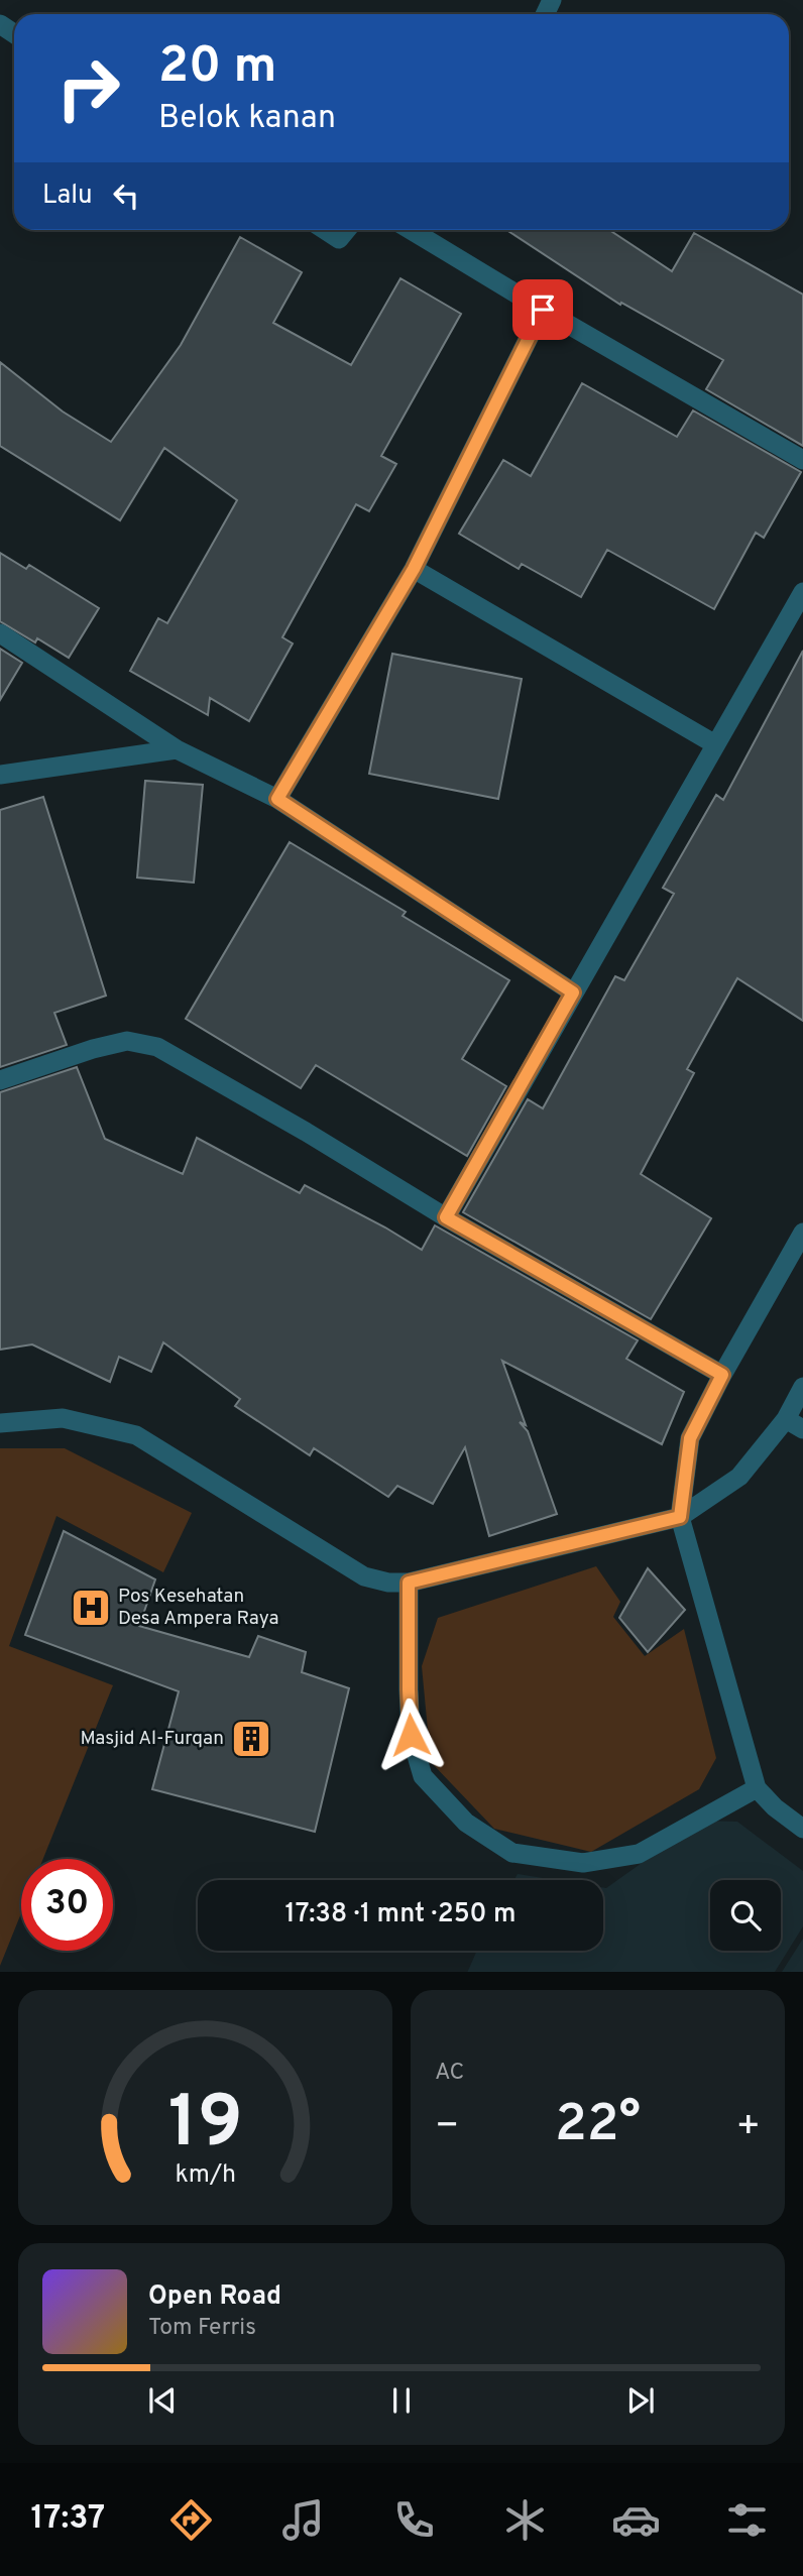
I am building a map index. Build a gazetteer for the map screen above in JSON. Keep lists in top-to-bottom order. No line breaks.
{"places":{"hospital":["Pos Kesehatan Desa Ampera Raya"],"building":["Masjid Al-Furqan"]},"page":{"turn":["20 m","Belok kanan"],"then":"Lalu","limit":"30","trip":"17:38 · 1 mnt · 250 m","tile":"AC","heat":["−","22°","+"],"song":["Open Road","Tom Ferris"],"tabs":"17:37","gauge":["19","km/h"]}}
